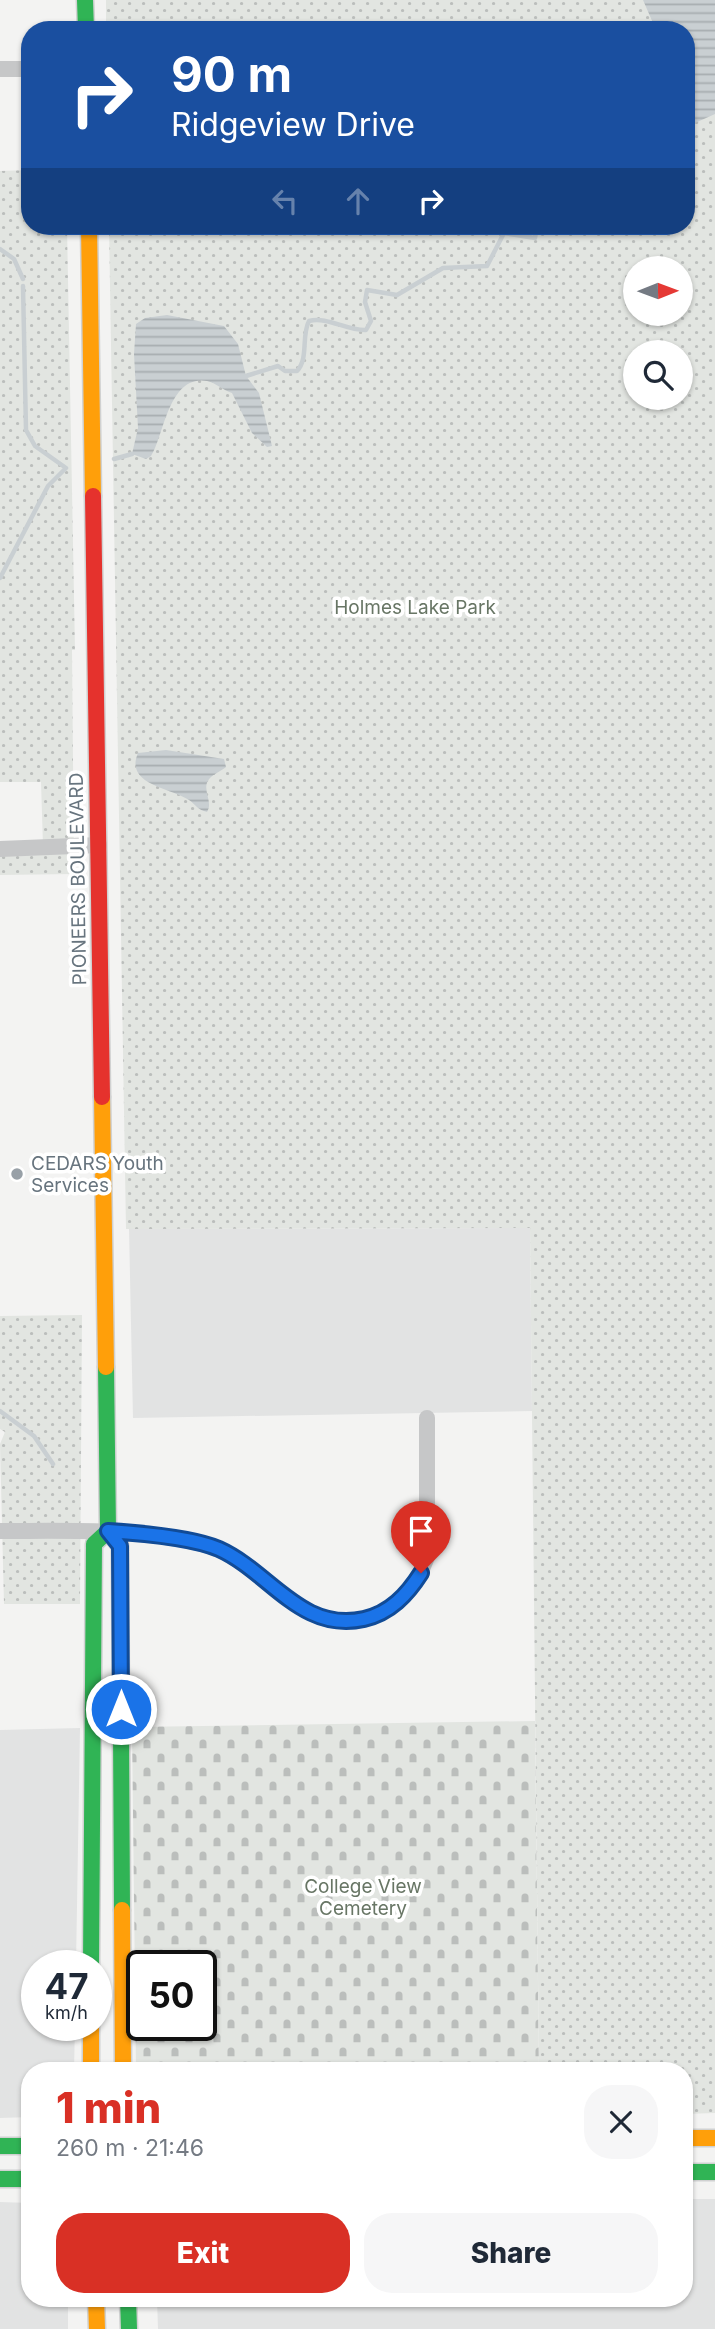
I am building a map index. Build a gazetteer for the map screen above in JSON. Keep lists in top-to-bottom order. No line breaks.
{"streets":{"main road":["PIONEERS BOULEVARD"]},"parks":["Holmes Lake Park","College View Cemetery"],"places":["CEDARS Youth Services"],"north":"right","page":{"turn":["90 m","Ridgeview Drive"],"speed":"47 km/h","limit":"50","heading":["1 min","260 m · 21:46"],"buttons":["Exit","Share"]}}
